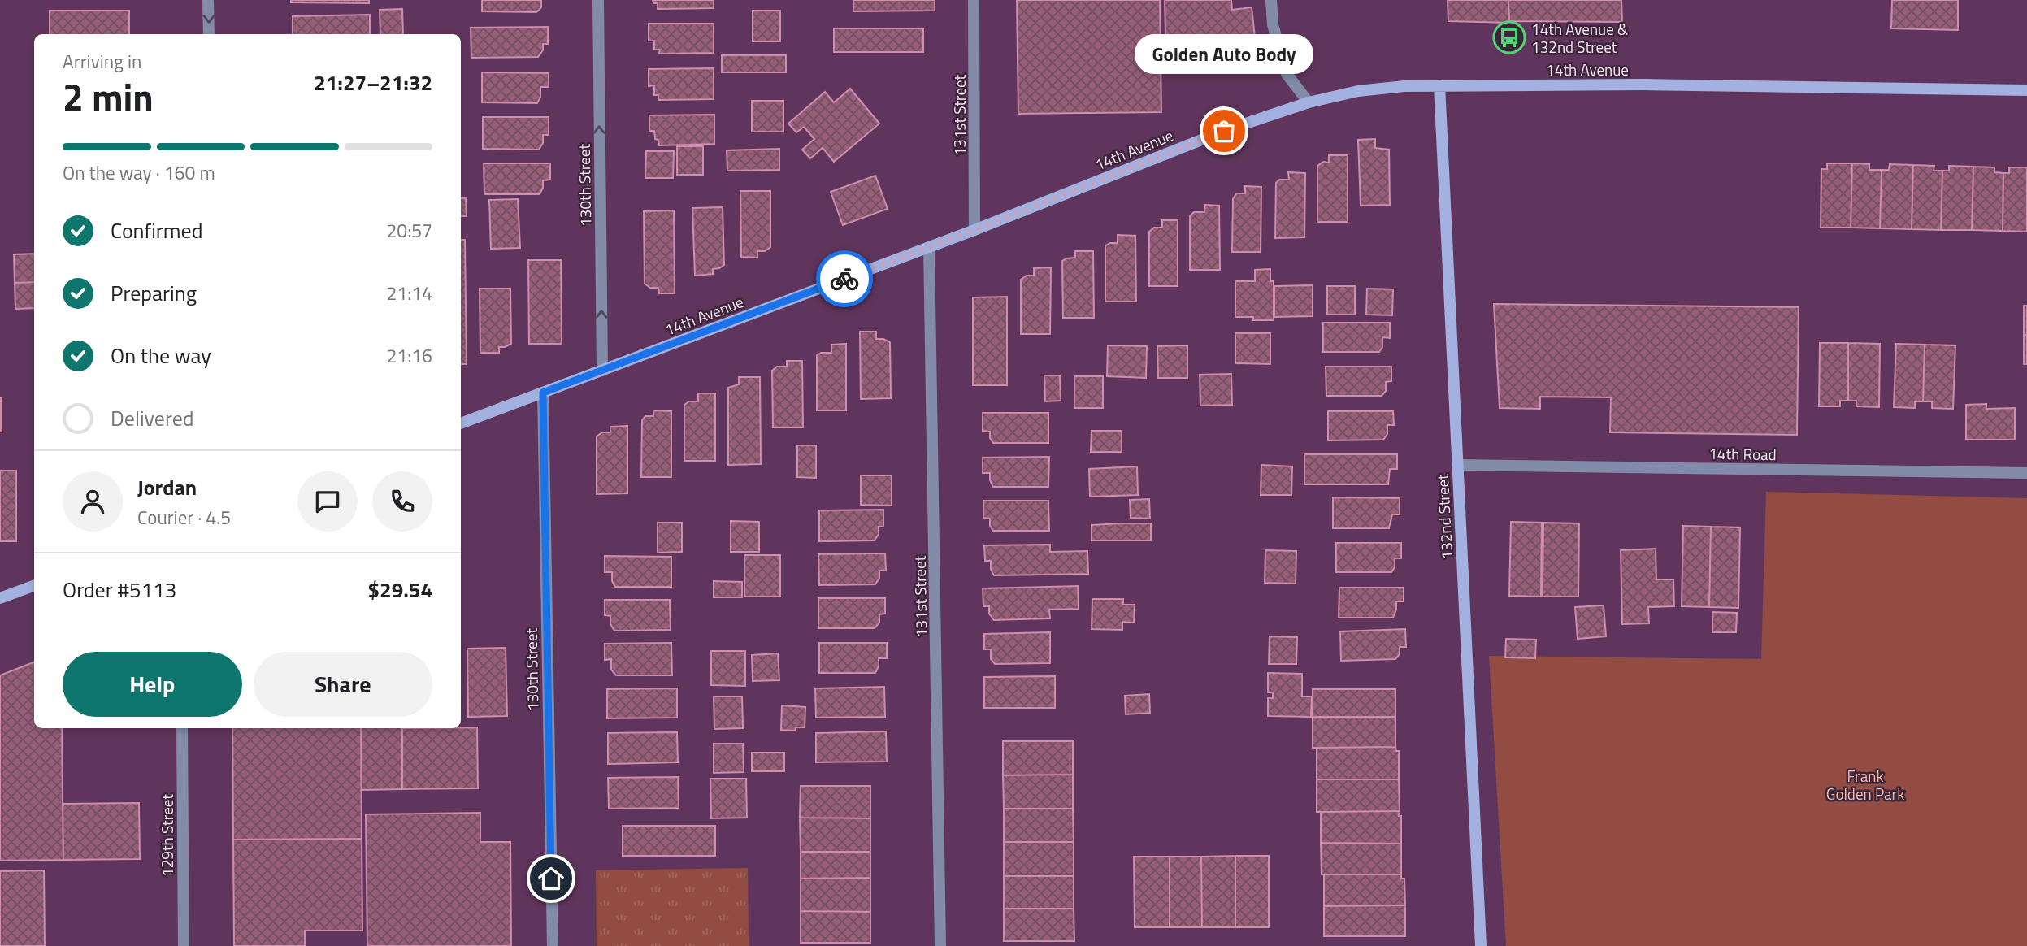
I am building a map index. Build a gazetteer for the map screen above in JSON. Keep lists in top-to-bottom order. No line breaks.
{"streets":{"street":["14th Avenue","131st Street","130th Street","14th Road","132nd Street","129th Street"]},"crossings":[["14th Avenue","131st Street"],["14th Avenue","130th Street"],["14th Avenue","132nd Street"],["14th Road","132nd Street"]],"one_way":["130th Street"],"parks":["Frank Golden Park"],"places":{"bus stop":["14th Avenue & 132nd Street"],"other":["Golden Auto Body"]},"page":{"bubble":"Golden Auto Body","heading":["2 min","Arriving in","21:27–21:32"],"panel":["Jordan","Courier · 4.5","Order #5113","$29.54"],"bar":"On the way · 160 m","list":[["Confirmed","20:57"],["Preparing","21:14"],["On the way","21:16"],"Delivered"],"buttons":["Help","Share"]}}
